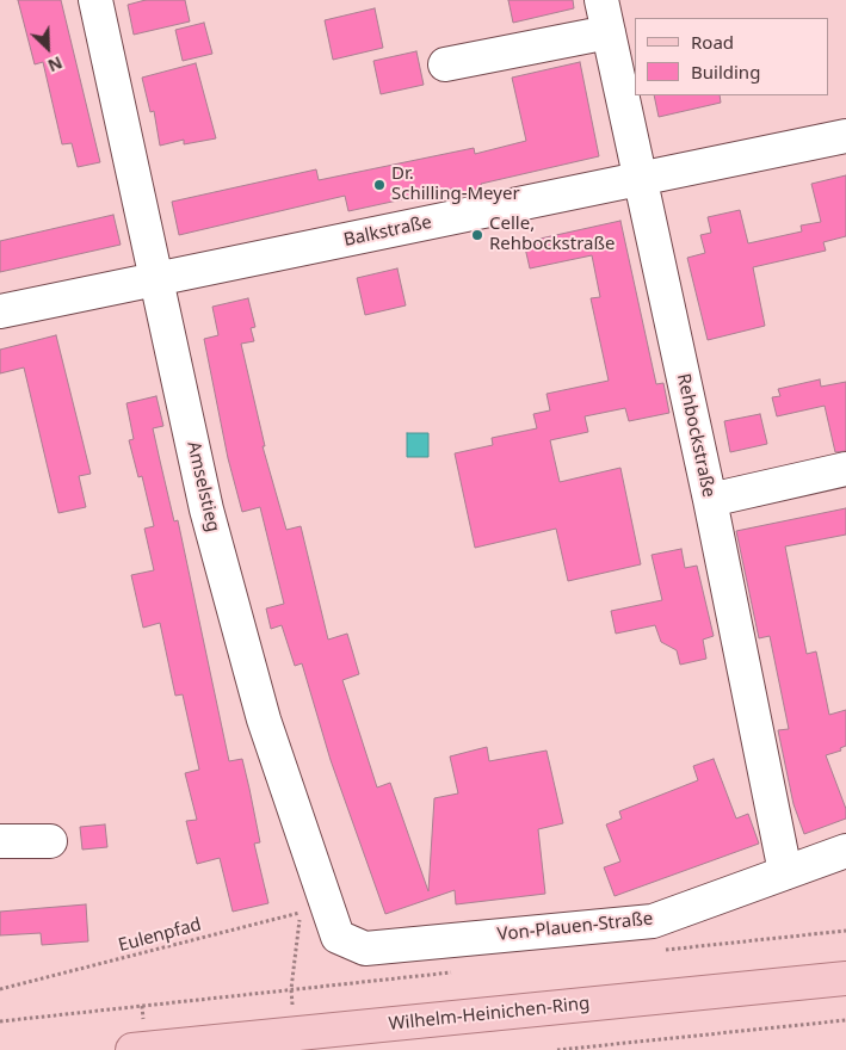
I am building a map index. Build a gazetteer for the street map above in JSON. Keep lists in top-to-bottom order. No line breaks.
{"streets":{"main road":["Wilhelm-Heinichen-Ring"],"street":["Balkstraße","Rehbockstraße","Amselstieg","Von-Plauen-Straße"],"path":["Eulenpfad"]},"crossings":[["Balkstraße","Rehbockstraße"],["Balkstraße","Amselstieg"],["Rehbockstraße","Von-Plauen-Straße"],["Amselstieg","Von-Plauen-Straße"],["Amselstieg","Eulenpfad"]],"places":["Dr. Schilling-Meyer","Celle, Rehbockstraße"],"legend":["Road","Building"],"north":"bottom right"}
